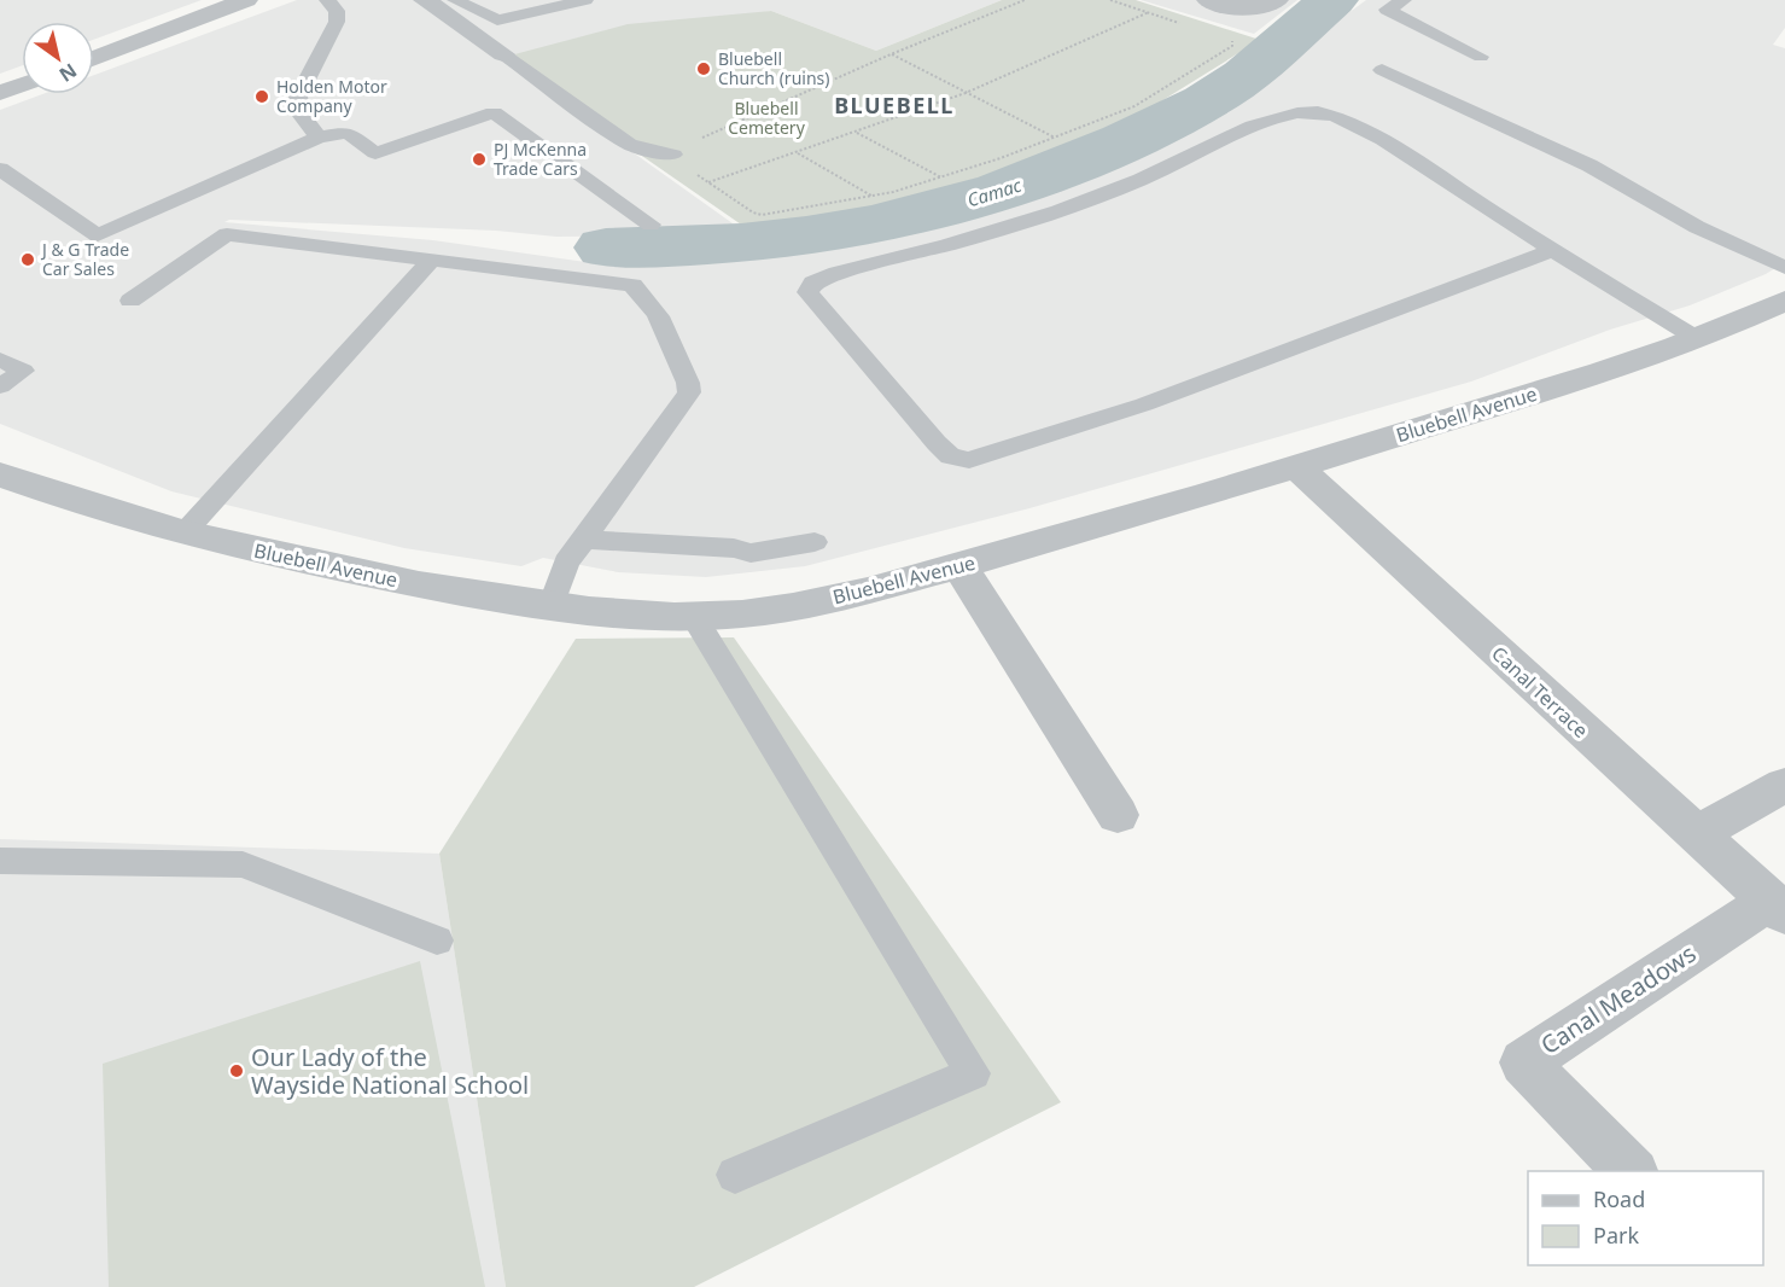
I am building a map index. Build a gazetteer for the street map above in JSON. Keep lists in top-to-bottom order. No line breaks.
{"streets":{"street":["Bluebell Avenue","Canal Terrace","Canal Meadows"]},"crossings":[["Bluebell Avenue","Canal Terrace"],["Canal Terrace","Canal Meadows"]],"districts":["BLUEBELL"],"water":["Camac"],"parks":["Bluebell Cemetery"],"places":["Bluebell Church (ruins)","Holden Motor Company","PJ McKenna Trade Cars","J & G Trade Car Sales","Our Lady of the Wayside National School"],"legend":["Road","Park"],"north":"bottom right"}
